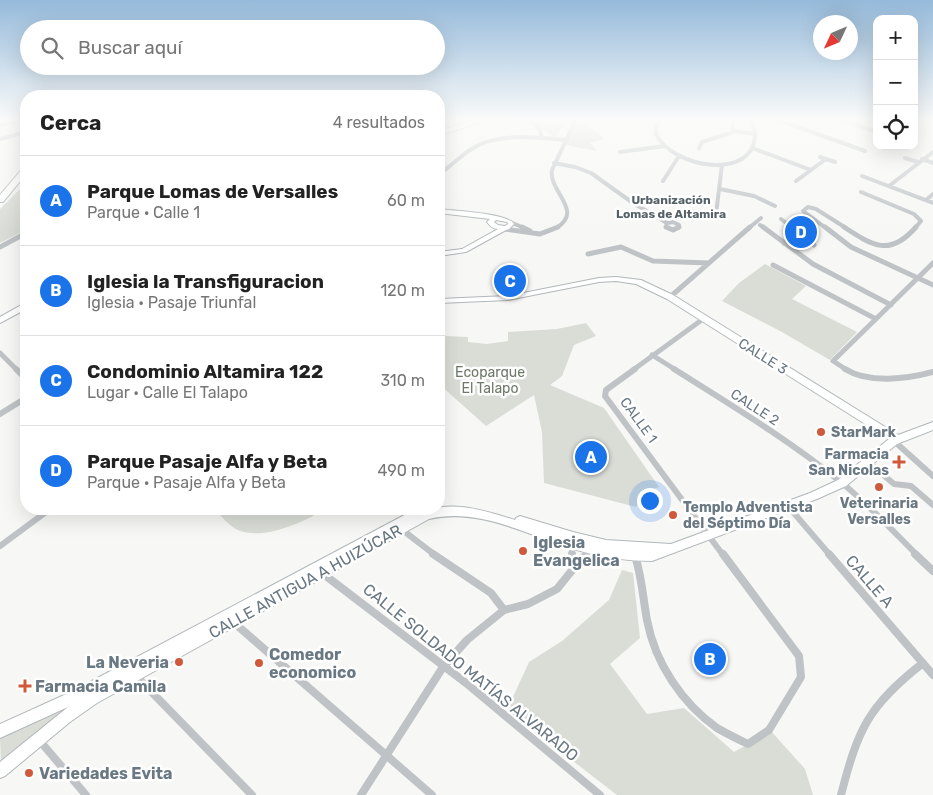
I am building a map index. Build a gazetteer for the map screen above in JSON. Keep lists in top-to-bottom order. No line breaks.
{"streets":{"main road":["CALLE 3","CALLE ANTIGUA A HUIZÚCAR"],"street":["CALLE 2","CALLE 1","CALLE A","CALLE SOLDADO MATÍAS ALVARADO"]},"crossings":[["CALLE 3","CALLE 1"],["CALLE 3","CALLE ANTIGUA A HUIZÚCAR"],["CALLE 2","CALLE 1"],["CALLE 2","CALLE ANTIGUA A HUIZÚCAR"],["CALLE 1","CALLE ANTIGUA A HUIZÚCAR"],["CALLE ANTIGUA A HUIZÚCAR","CALLE A"],["CALLE ANTIGUA A HUIZÚCAR","CALLE SOLDADO MATÍAS ALVARADO"]],"districts":["Urbanización Lomas de Altamira"],"parks":["Ecoparque El Talapo"],"places":{"other":["StarMark","Veterinaria Versalles","Templo Adventista del Séptimo Día","Iglesia Evangelica","La Neveria","Comedor economico","Variedades Evita"],"health":["Farmacia San Nicolas","Farmacia Camila"]},"north":"bottom left","page":{"map_buttons":["+","−"],"search":"Buscar aquí","heading":["Cerca","4 resultados"],"list":[{"mark":"A","name":"Parque Lomas de Versalles","note":"Parque · Calle 1","value":"60 m"},{"mark":"B","name":"Iglesia la Transfiguracion","note":"Iglesia · Pasaje Triunfal","value":"120 m"},{"mark":"C","name":"Condominio Altamira 122","note":"Lugar · Calle El Talapo","value":"310 m"},{"mark":"D","name":"Parque Pasaje Alfa y Beta","note":"Parque · Pasaje Alfa y Beta","value":"490 m"}],"pins":["D","C","A","B"]}}
